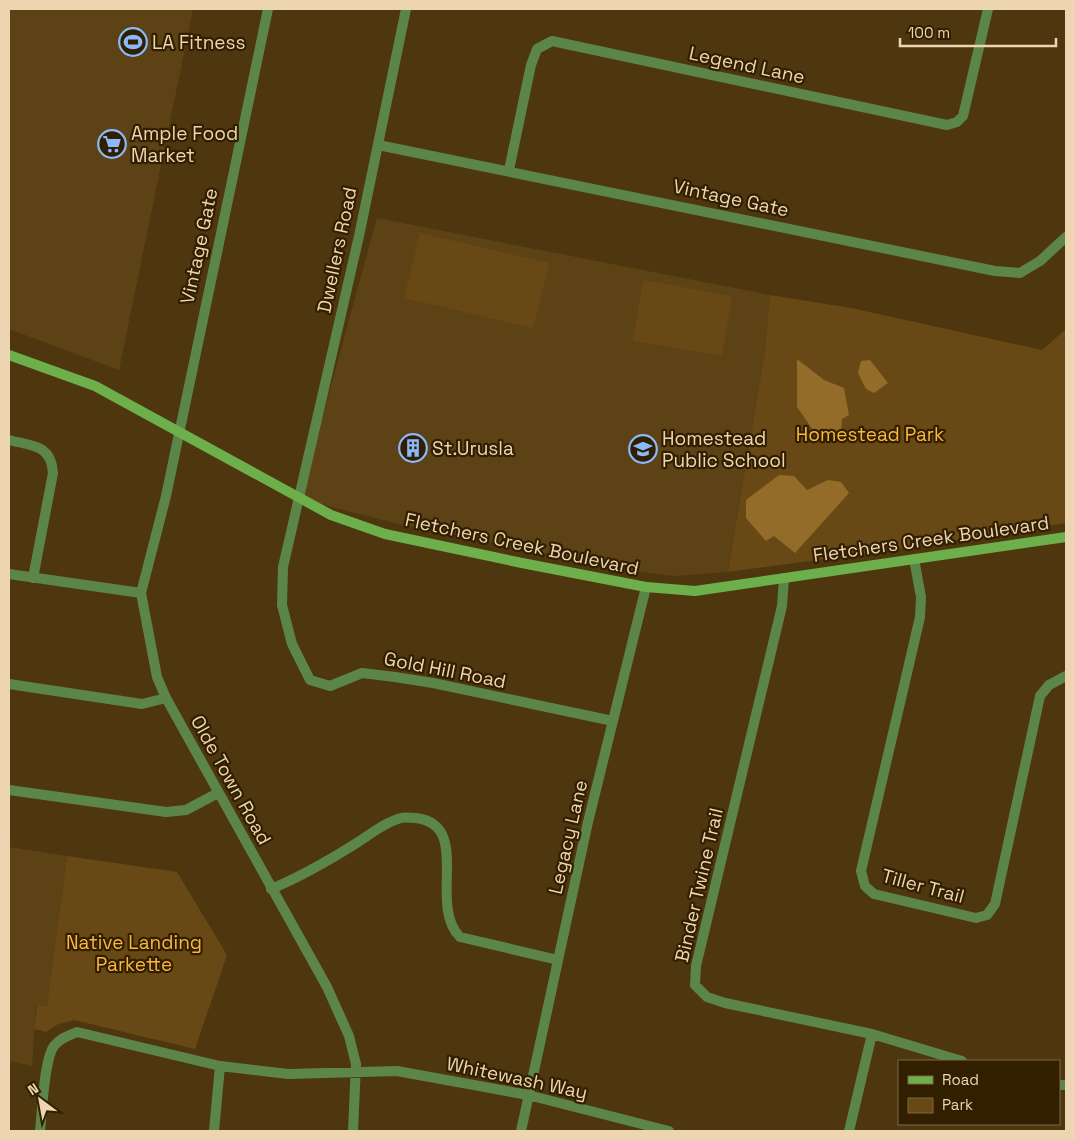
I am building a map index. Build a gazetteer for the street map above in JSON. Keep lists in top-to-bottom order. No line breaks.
{"streets":{"street":["Legend Lane","Vintage Gate","Dwellers Road","Fletchers Creek Boulevard","Gold Hill Road","Olde Town Road","Legacy Lane","Binder Twine Trail","Tiller Trail","Whitewash Way"]},"crossings":[["Legend Lane","Vintage Gate"],["Vintage Gate","Dwellers Road"],["Vintage Gate","Fletchers Creek Boulevard"],["Vintage Gate","Olde Town Road"],["Dwellers Road","Fletchers Creek Boulevard"],["Dwellers Road","Gold Hill Road"],["Fletchers Creek Boulevard","Gold Hill Road"],["Fletchers Creek Boulevard","Olde Town Road"],["Fletchers Creek Boulevard","Legacy Lane"],["Fletchers Creek Boulevard","Binder Twine Trail"],["Fletchers Creek Boulevard","Tiller Trail"],["Gold Hill Road","Legacy Lane"],["Olde Town Road","Whitewash Way"],["Legacy Lane","Whitewash Way"]],"parks":["Homestead Park","Native Landing Parkette"],"places":{"sports":["LA Fitness"],"supermarket":["Ample Food Market"],"building":["St.Urusla"],"school or university":["Homestead Public School"]},"legend":["Road","Park"],"scale_bar":"100 m","north":"top left"}
